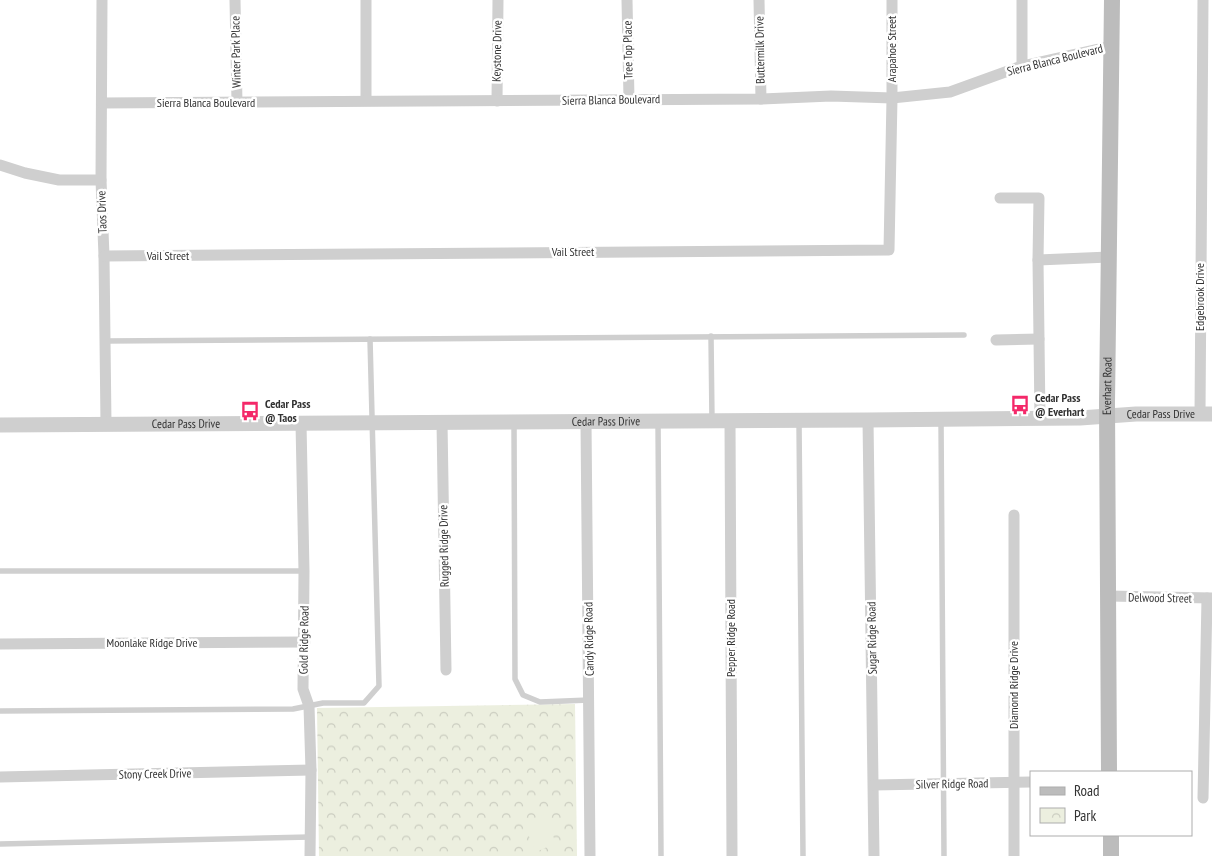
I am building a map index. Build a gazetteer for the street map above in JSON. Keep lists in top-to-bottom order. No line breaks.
{"streets":{"main road":["Everhart Road"],"street":["Arapahoe Street","Tree Top Place","Buttermilk Drive","Keystone Drive","Winter Park Place","Sierra Blanca Boulevard","Taos Drive","Vail Street","Edgebrook Drive","Cedar Pass Drive","Rugged Ridge Drive","Delwood Street","Pepper Ridge Road","Sugar Ridge Road","Candy Ridge Road","Gold Ridge Road","Moonlake Ridge Drive","Diamond Ridge Drive","Stony Creek Drive","Silver Ridge Road"]},"crossings":[["Arapahoe Street","Sierra Blanca Boulevard"],["Arapahoe Street","Vail Street"],["Tree Top Place","Sierra Blanca Boulevard"],["Buttermilk Drive","Sierra Blanca Boulevard"],["Keystone Drive","Sierra Blanca Boulevard"],["Winter Park Place","Sierra Blanca Boulevard"],["Sierra Blanca Boulevard","Taos Drive"],["Sierra Blanca Boulevard","Vail Street"],["Sierra Blanca Boulevard","Everhart Road"],["Taos Drive","Vail Street"],["Taos Drive","Cedar Pass Drive"],["Edgebrook Drive","Cedar Pass Drive"],["Everhart Road","Cedar Pass Drive"],["Everhart Road","Delwood Street"],["Cedar Pass Drive","Rugged Ridge Drive"],["Cedar Pass Drive","Pepper Ridge Road"],["Cedar Pass Drive","Sugar Ridge Road"],["Cedar Pass Drive","Candy Ridge Road"],["Cedar Pass Drive","Gold Ridge Road"],["Sugar Ridge Road","Silver Ridge Road"],["Gold Ridge Road","Moonlake Ridge Drive"],["Gold Ridge Road","Stony Creek Drive"],["Diamond Ridge Drive","Silver Ridge Road"]],"places":{"bus stop":["Cedar Pass @ Everhart","Cedar Pass @ Taos"]},"legend":["Road","Park"]}
